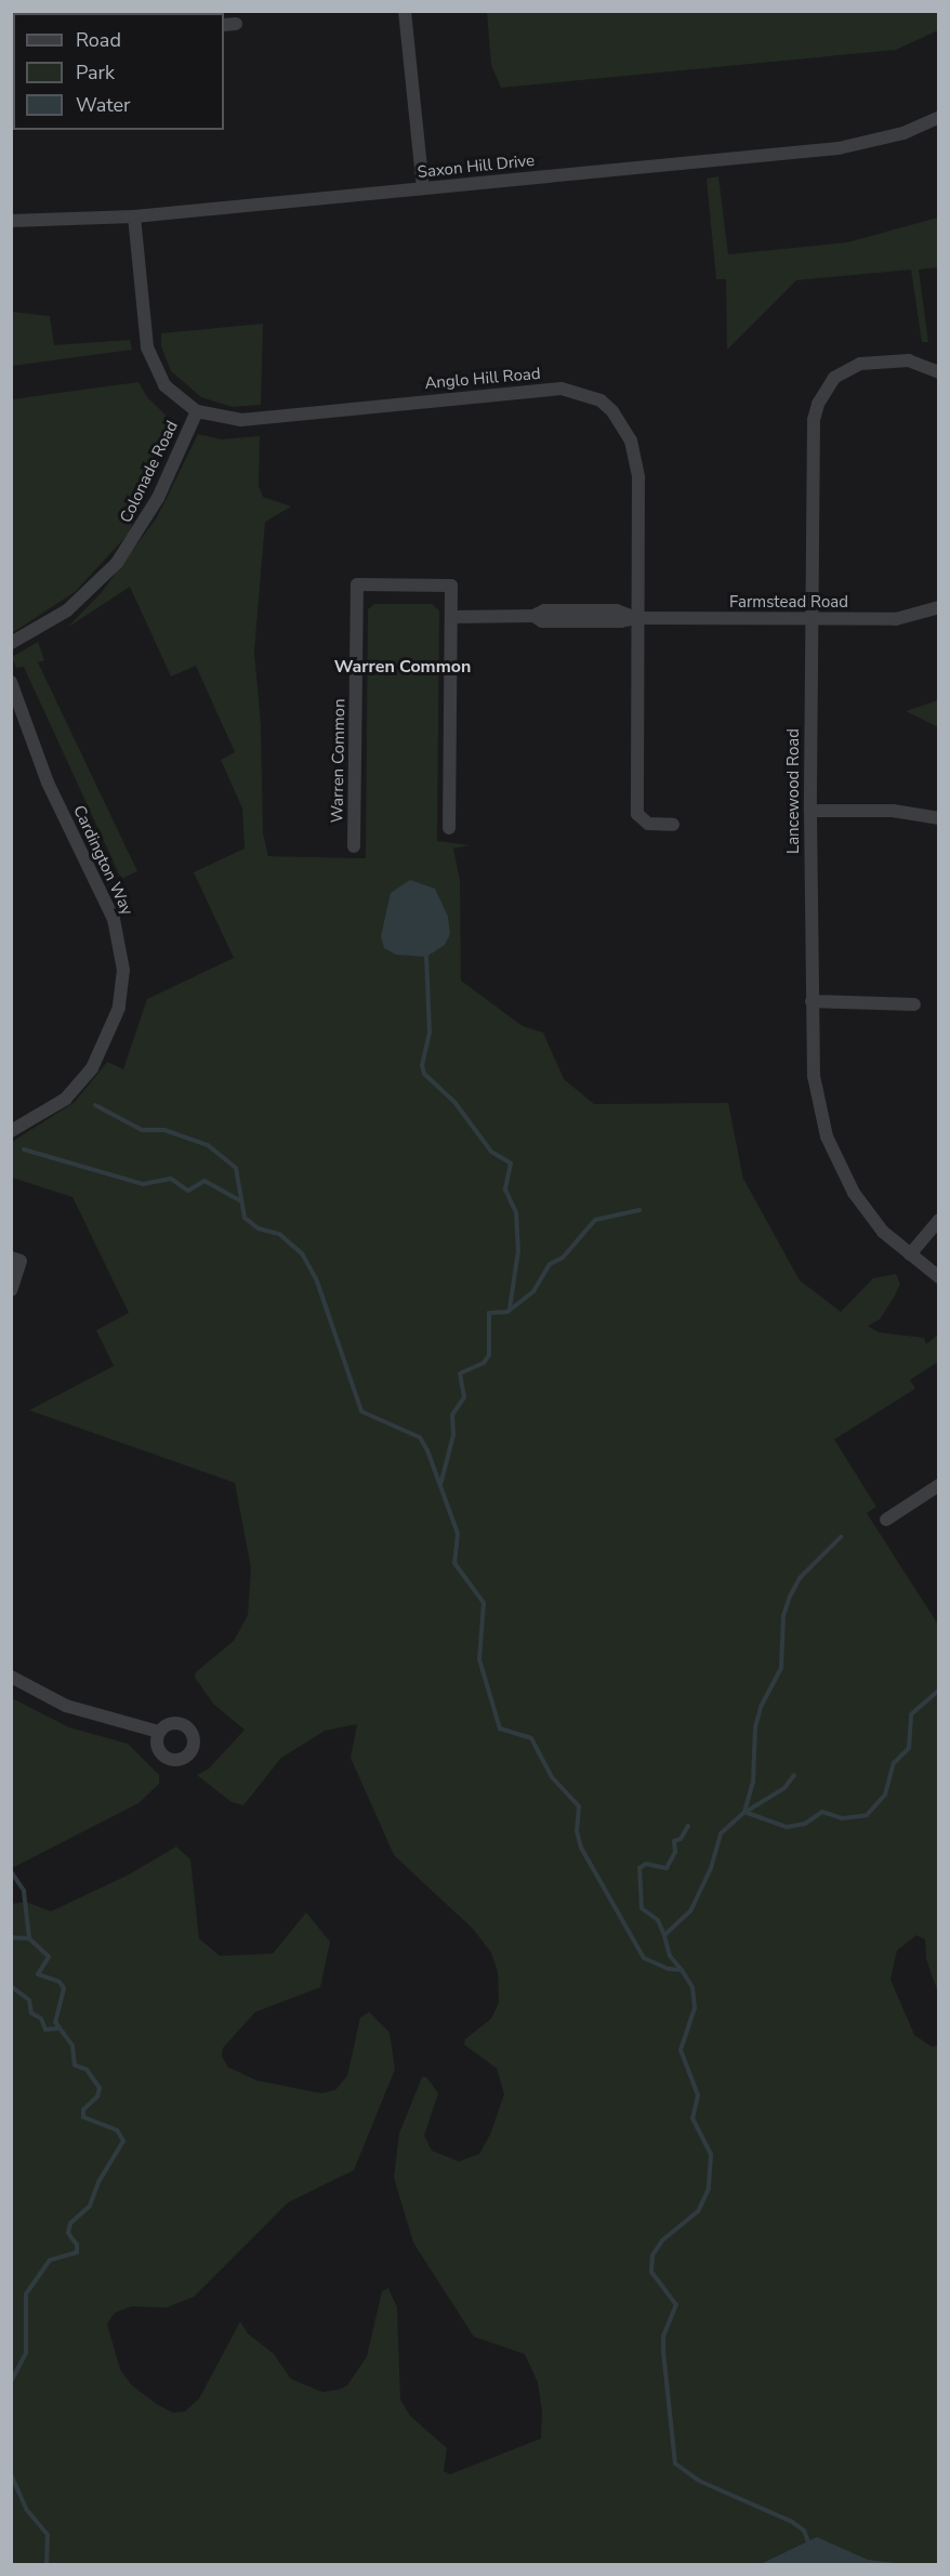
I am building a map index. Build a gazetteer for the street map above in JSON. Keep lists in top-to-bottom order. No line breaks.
{"streets":{"street":["Saxon Hill Drive","Anglo Hill Road","Colonade Road","Farmstead Road","Warren Common","Lancewood Road","Cardington Way"]},"crossings":[["Saxon Hill Drive","Anglo Hill Road"],["Anglo Hill Road","Colonade Road"],["Anglo Hill Road","Farmstead Road"],["Farmstead Road","Warren Common"],["Farmstead Road","Lancewood Road"]],"districts":["Warren Common"],"legend":["Road","Park","Water"]}
